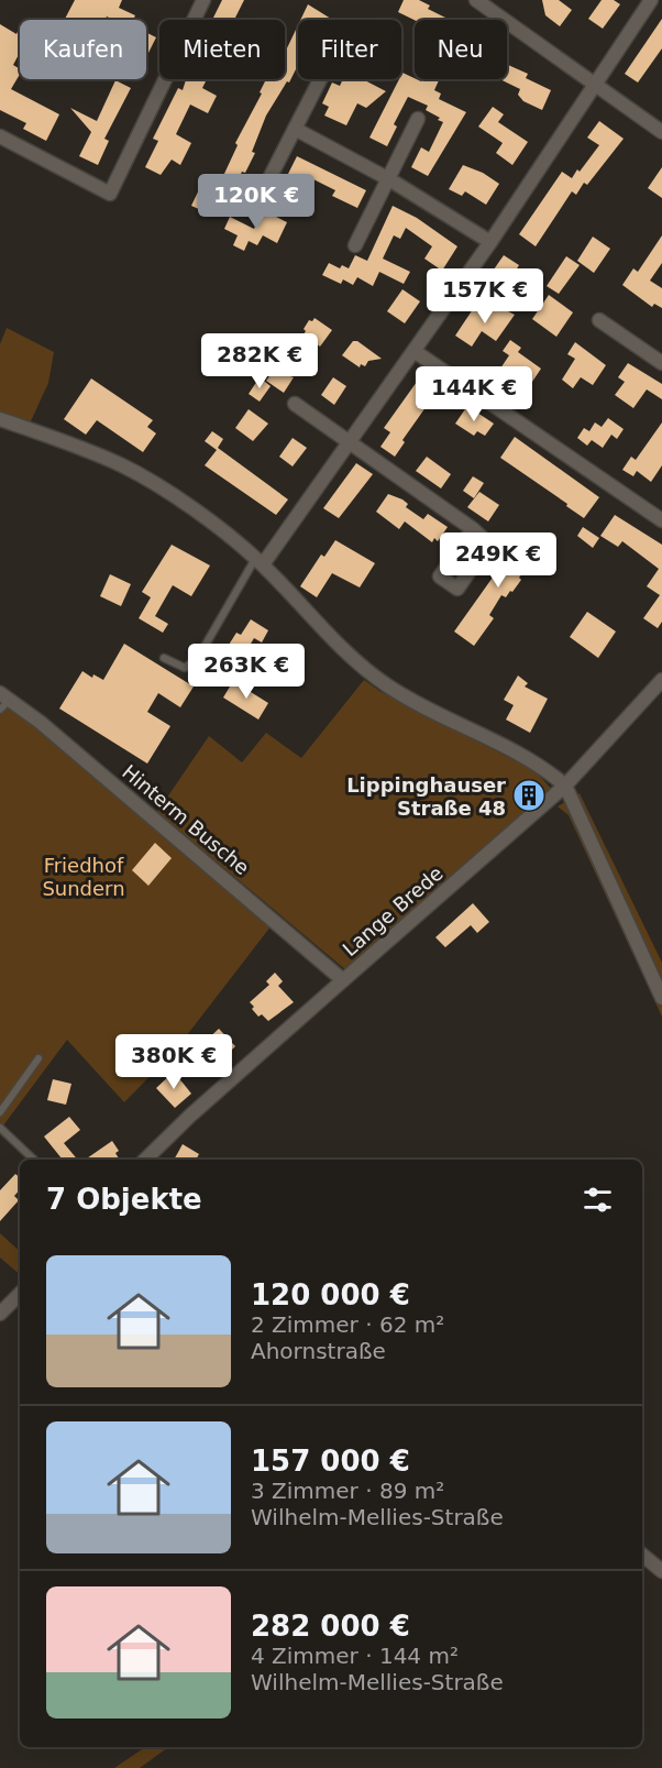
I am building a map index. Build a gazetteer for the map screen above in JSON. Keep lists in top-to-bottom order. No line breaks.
{"streets":{"street":["Hinterm Busche","Lange Brede"]},"crossings":[["Hinterm Busche","Lange Brede"]],"parks":["Friedhof Sundern"],"places":{"building":["Lippinghauser Straße 48"]},"page":{"chip":["Kaufen","Mieten","Filter","Neu"],"price":["120K €","157K €","282K €","144K €","249K €","263K €","380K €"],"heading":"7 Objekte","list":[{"name":"120 000 €","note":"2 Zimmer · 62 m² · Ahornstraße"},{"name":"157 000 €","note":"3 Zimmer · 89 m² · Wilhelm-Mellies-Straße"},{"name":"282 000 €","note":"4 Zimmer · 144 m² · Wilhelm-Mellies-Straße"}]}}
